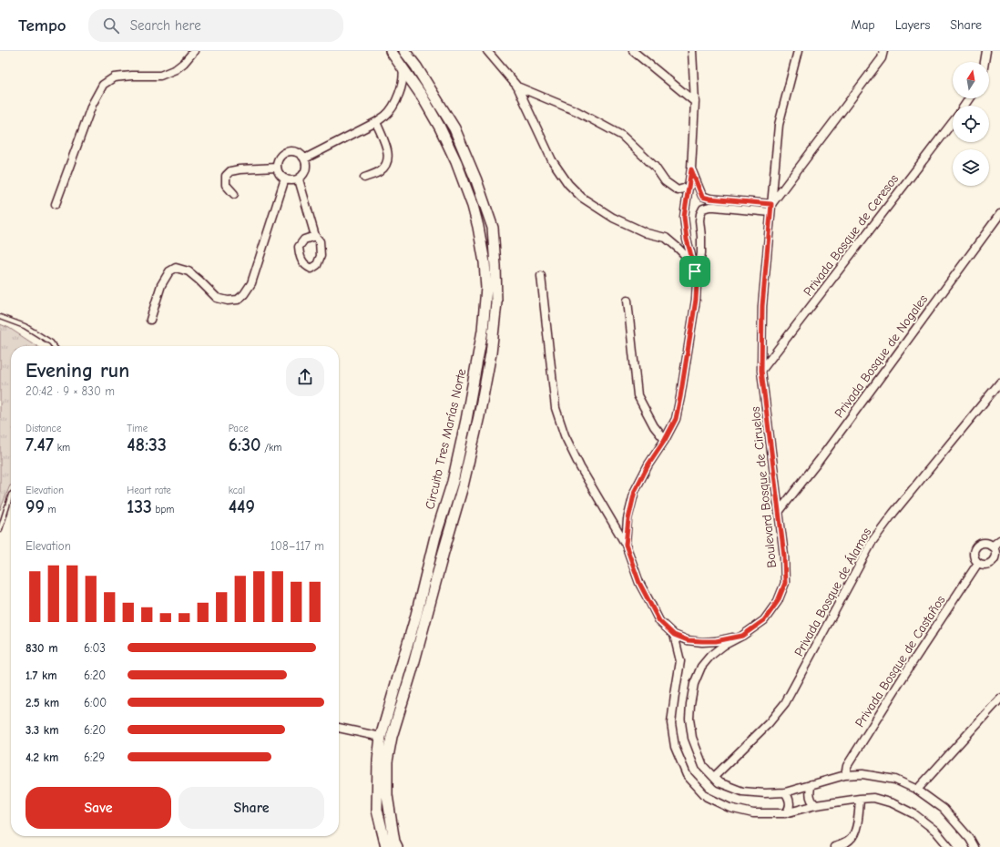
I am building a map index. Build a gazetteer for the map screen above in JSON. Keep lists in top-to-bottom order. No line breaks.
{"streets":{"street":["Privada Bosque de Ceresos","Privada Bosque de Nogales","Circuito Tres Marías Norte","Boulevard Bosque de Ciruelos","Privada Bosque de Álamos","Privada Bosque de Castaños"]},"crossings":[["Privada Bosque de Ceresos","Boulevard Bosque de Ciruelos"],["Privada Bosque de Nogales","Boulevard Bosque de Ciruelos"],["Boulevard Bosque de Ciruelos","Privada Bosque de Álamos"],["Boulevard Bosque de Ciruelos","Privada Bosque de Castaños"]],"north":"top","page":{"header":"Tempo","search":"Search here","nav":["Map","Layers","Share"],"heading":["Evening run","20:42 · 9 × 830 m"],"stats":[["Distance","7.47 km"],["Time","48:33"],["Pace","6:30 /km"],["Elevation","99 m"],["Heart rate","133 bpm"],["kcal","449"]],"chart":["Elevation","108–117 m"],"list":[{"name":"830 m","note":"6:03"},{"name":"1.7 km","note":"6:20"},{"name":"2.5 km","note":"6:00"},{"name":"3.3 km","note":"6:20"},{"name":"4.2 km","note":"6:29"}],"buttons":["Save","Share"]}}
